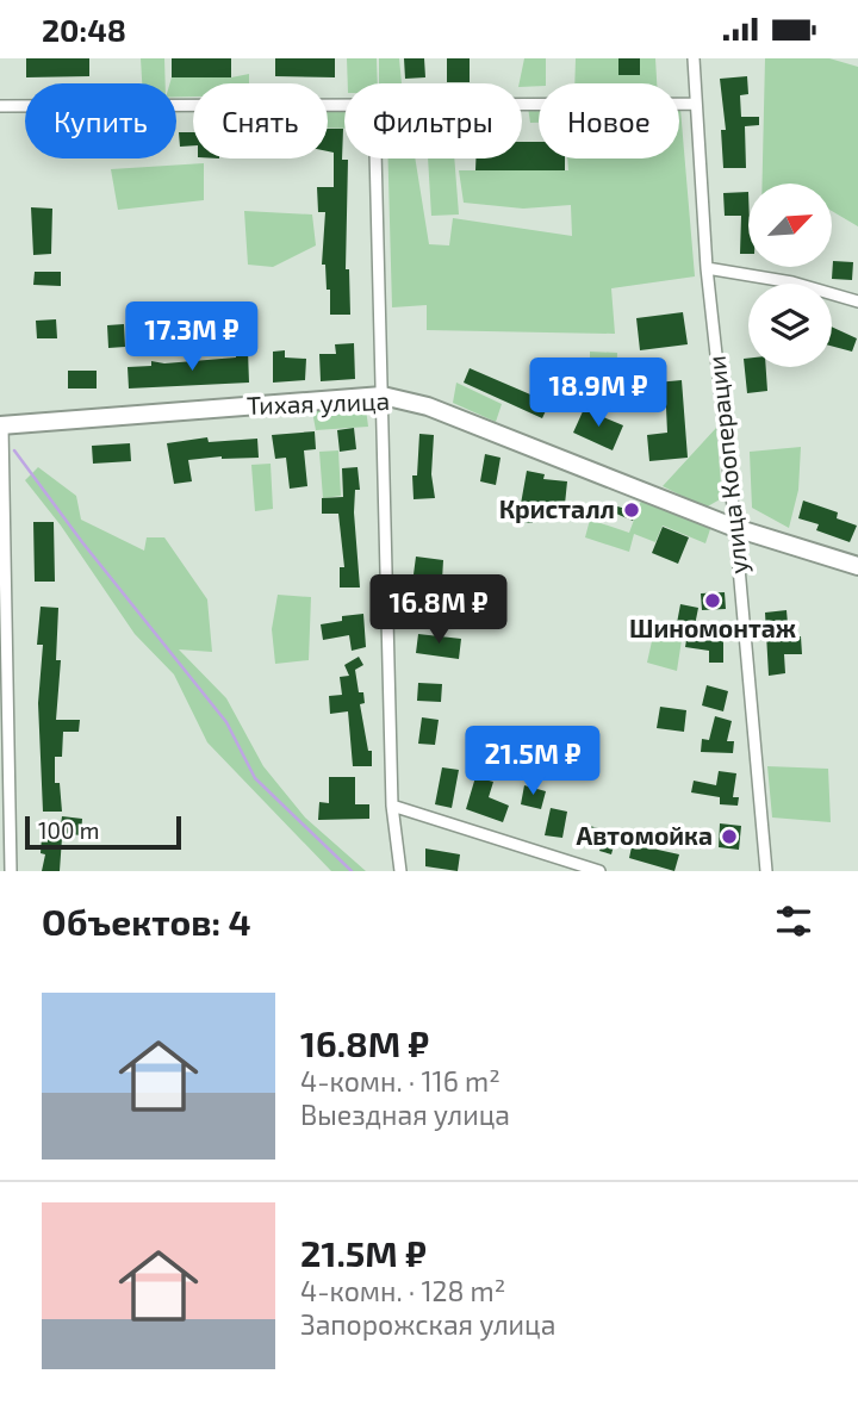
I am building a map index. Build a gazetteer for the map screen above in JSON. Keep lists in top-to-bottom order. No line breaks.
{"streets":{"main road":["Тихая улица"],"street":["улица Кооперации"]},"crossings":[["Тихая улица","улица Кооперации"]],"places":["Кристалл","Шиномонтаж","Автомойка"],"scale_bar":"100 m","north":"top right","page":{"status":"20:48","chip":["Купить","Снять","Фильтры","Новое"],"price":["17.3M ₽","18.9M ₽","16.8M ₽","21.5M ₽"],"scale":"100 m","heading":"Объектов: 4","list":[{"name":"16.8M ₽","note":"4-комн. · 116 m² · Выездная улица"},{"name":"21.5M ₽","note":"4-комн. · 128 m² · Запорожская улица"}]}}
